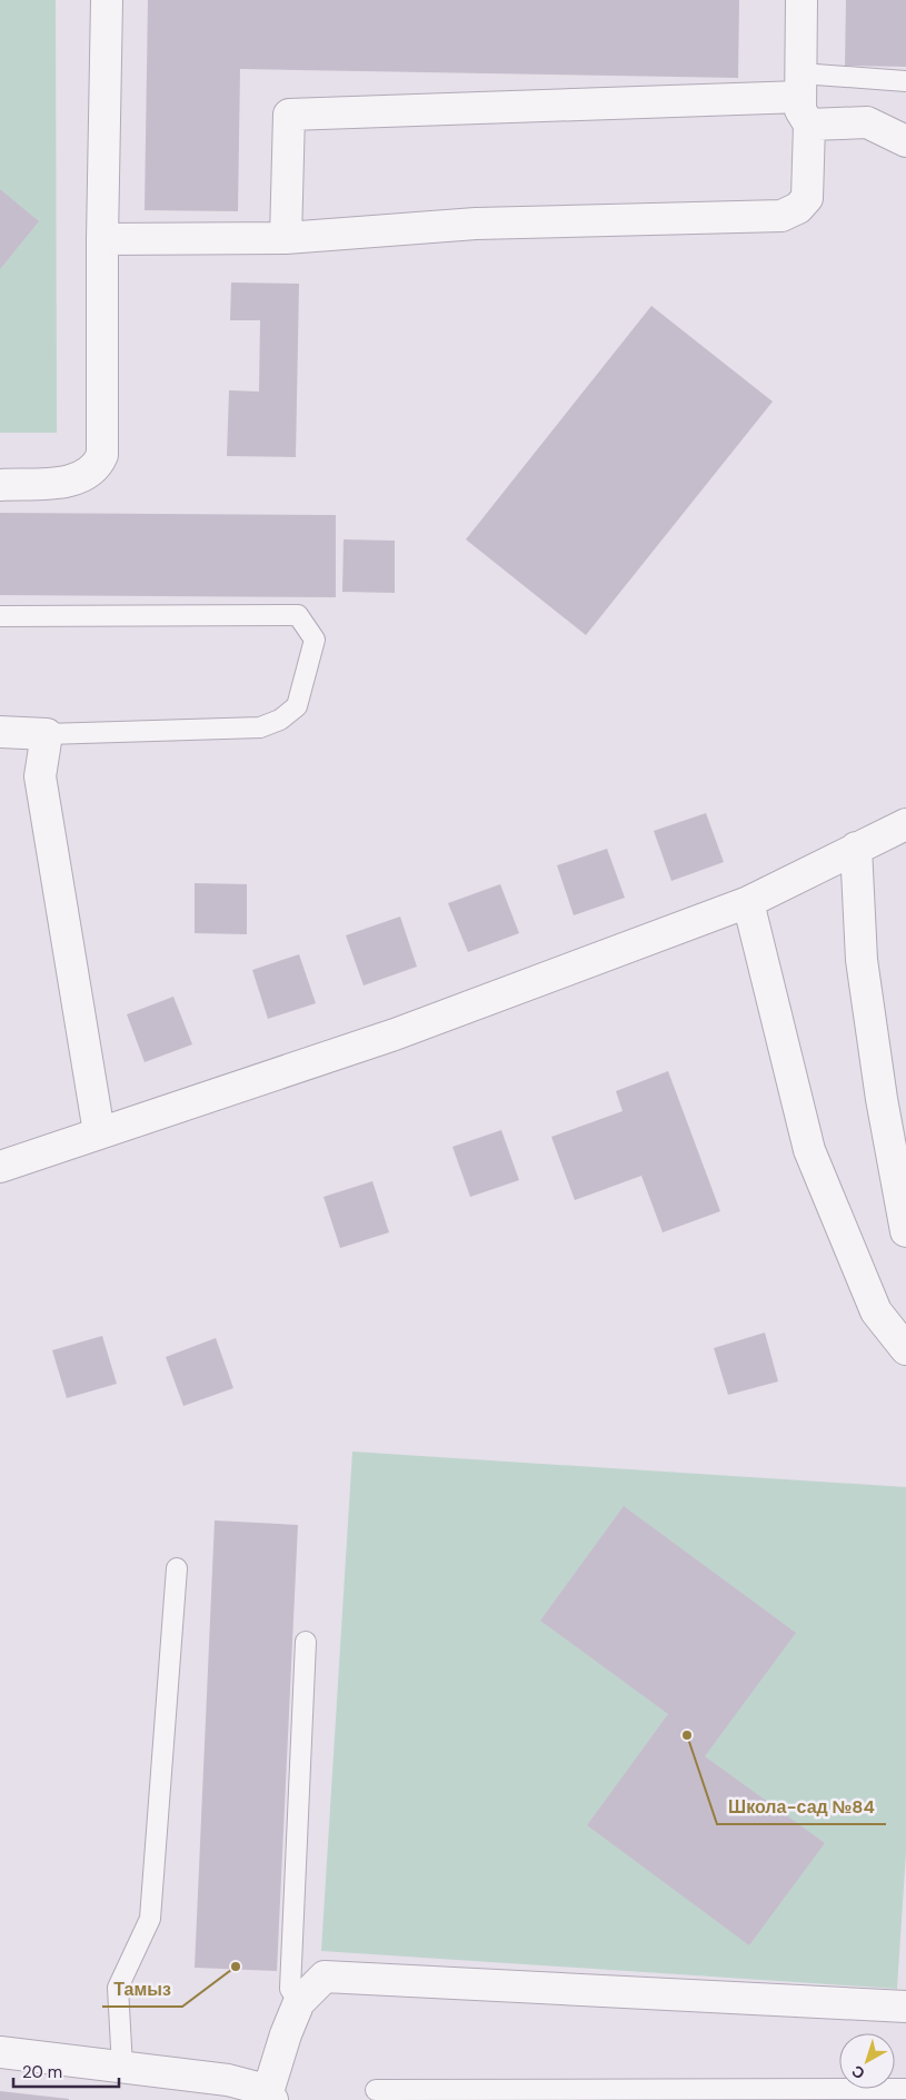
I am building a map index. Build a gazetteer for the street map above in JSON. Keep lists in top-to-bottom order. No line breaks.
{"places":["Школа-сад №84","Тамыз"],"scale_bar":"20 m","north":"bottom left"}
